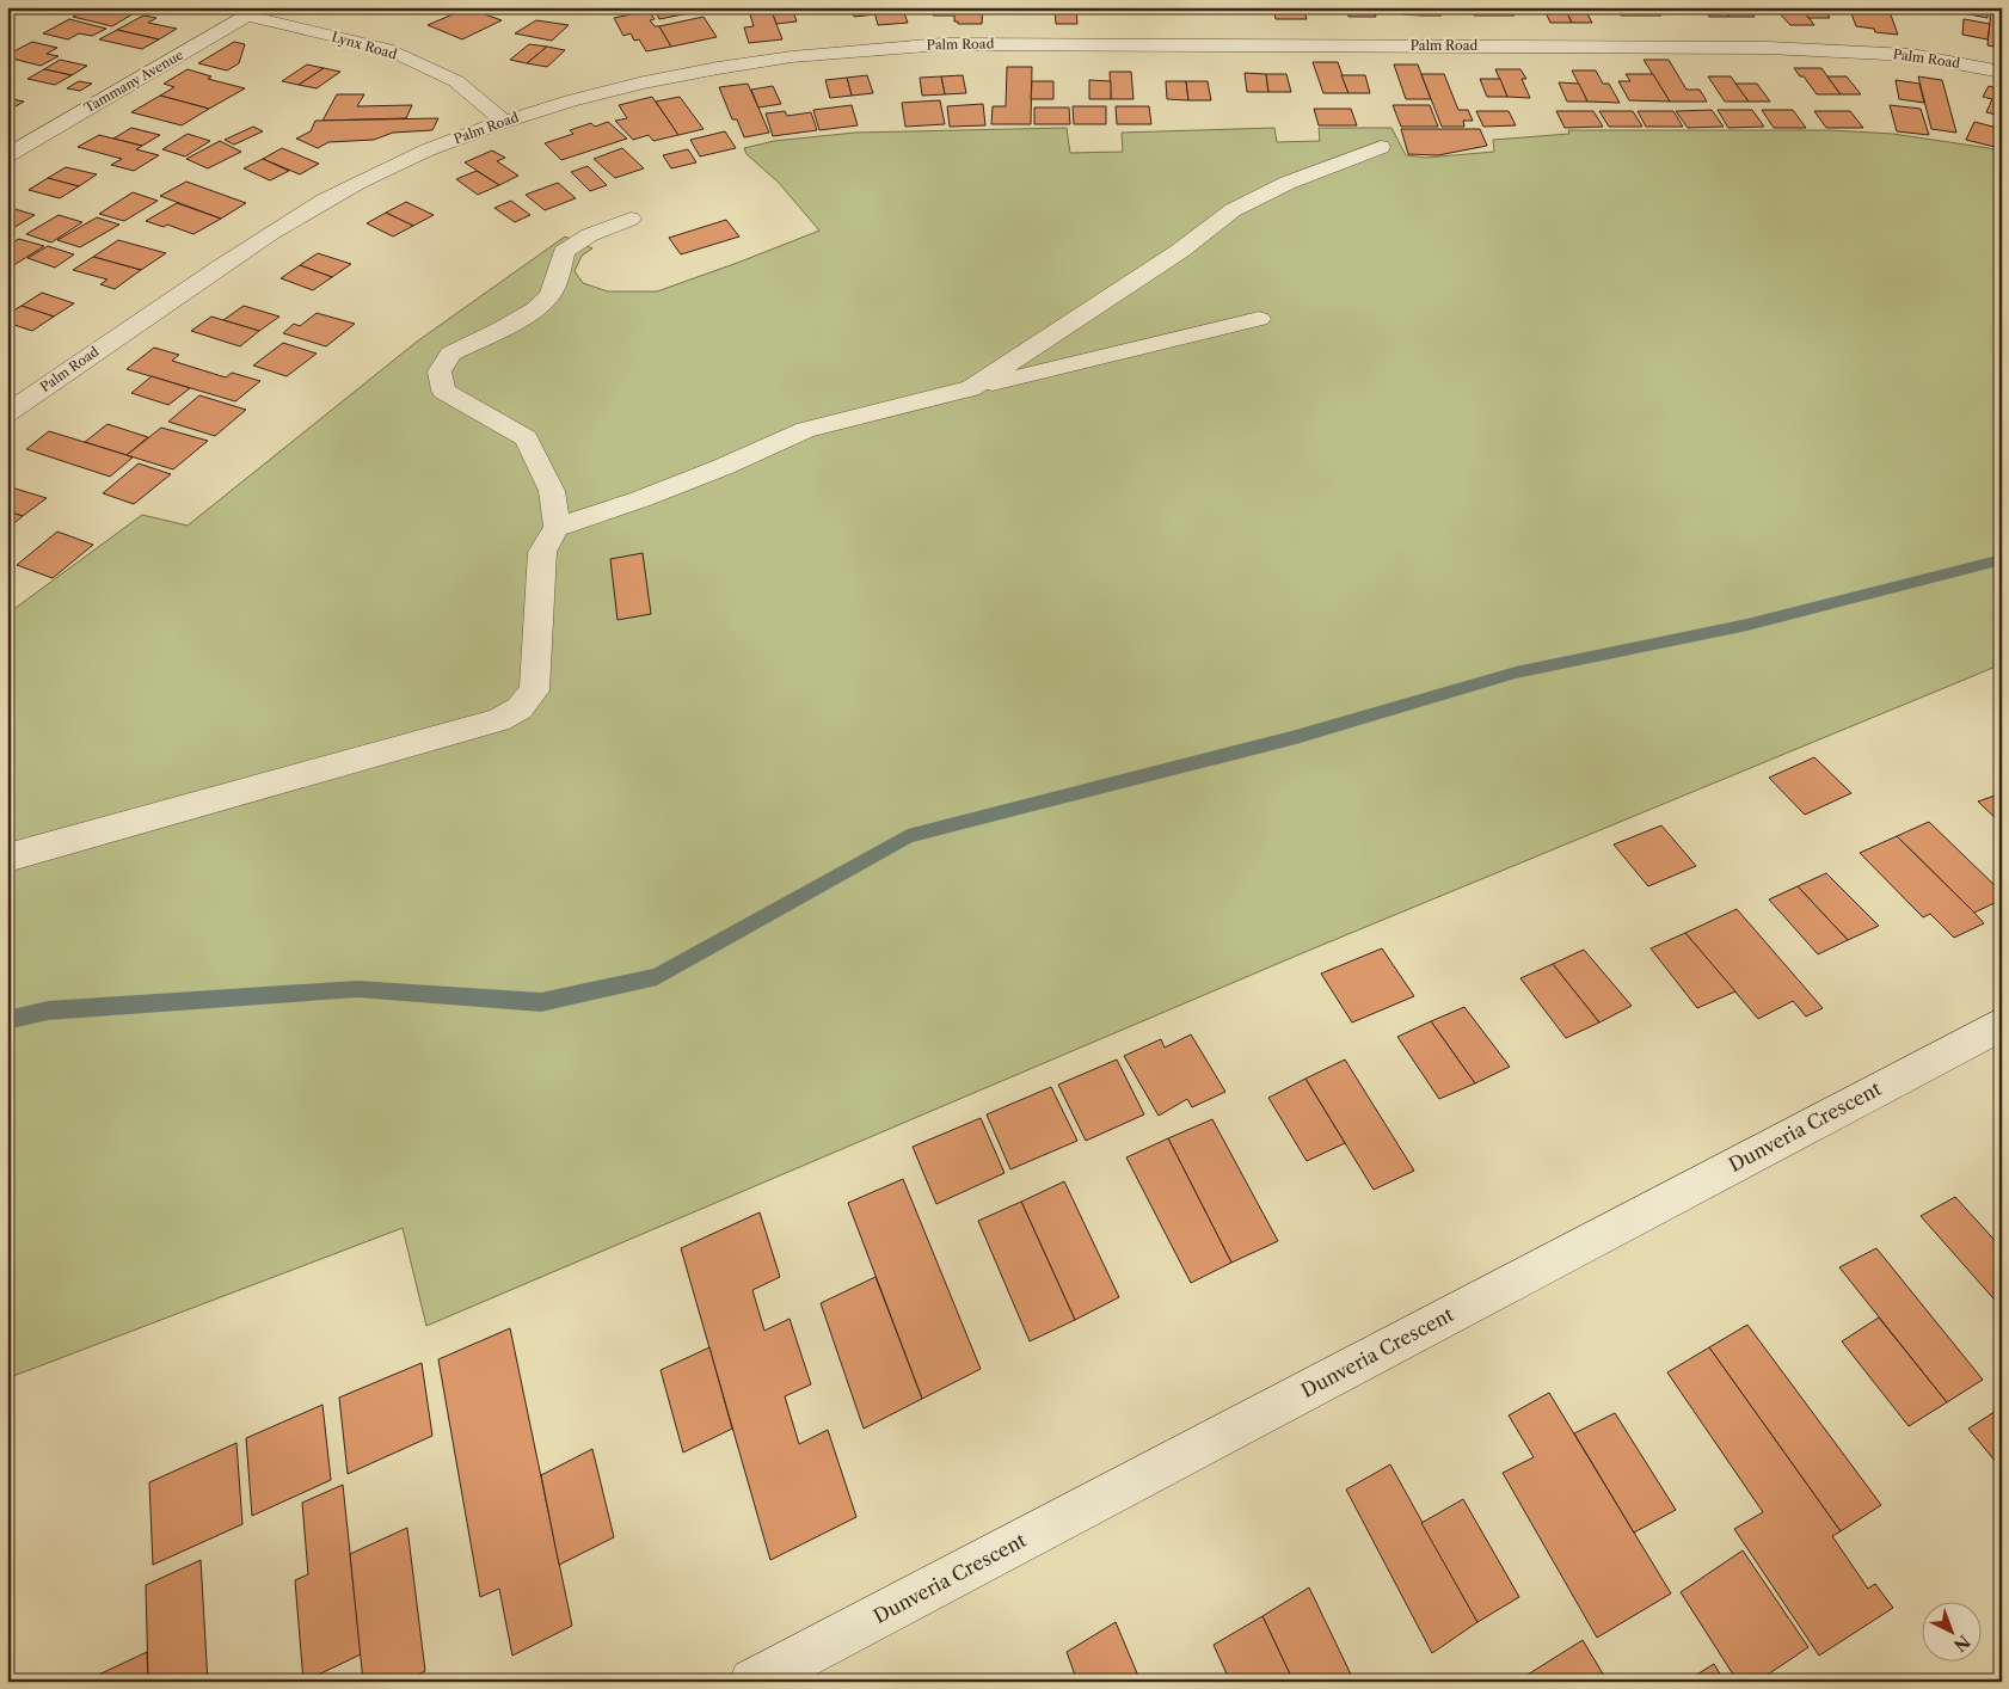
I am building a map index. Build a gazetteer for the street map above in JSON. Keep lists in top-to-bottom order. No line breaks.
{"streets":{"street":["Palm Road","Lynx Road","Tammany Avenue","Dunveria Crescent"]},"crossings":[["Palm Road","Lynx Road"],["Lynx Road","Tammany Avenue"]],"north":"bottom right"}
